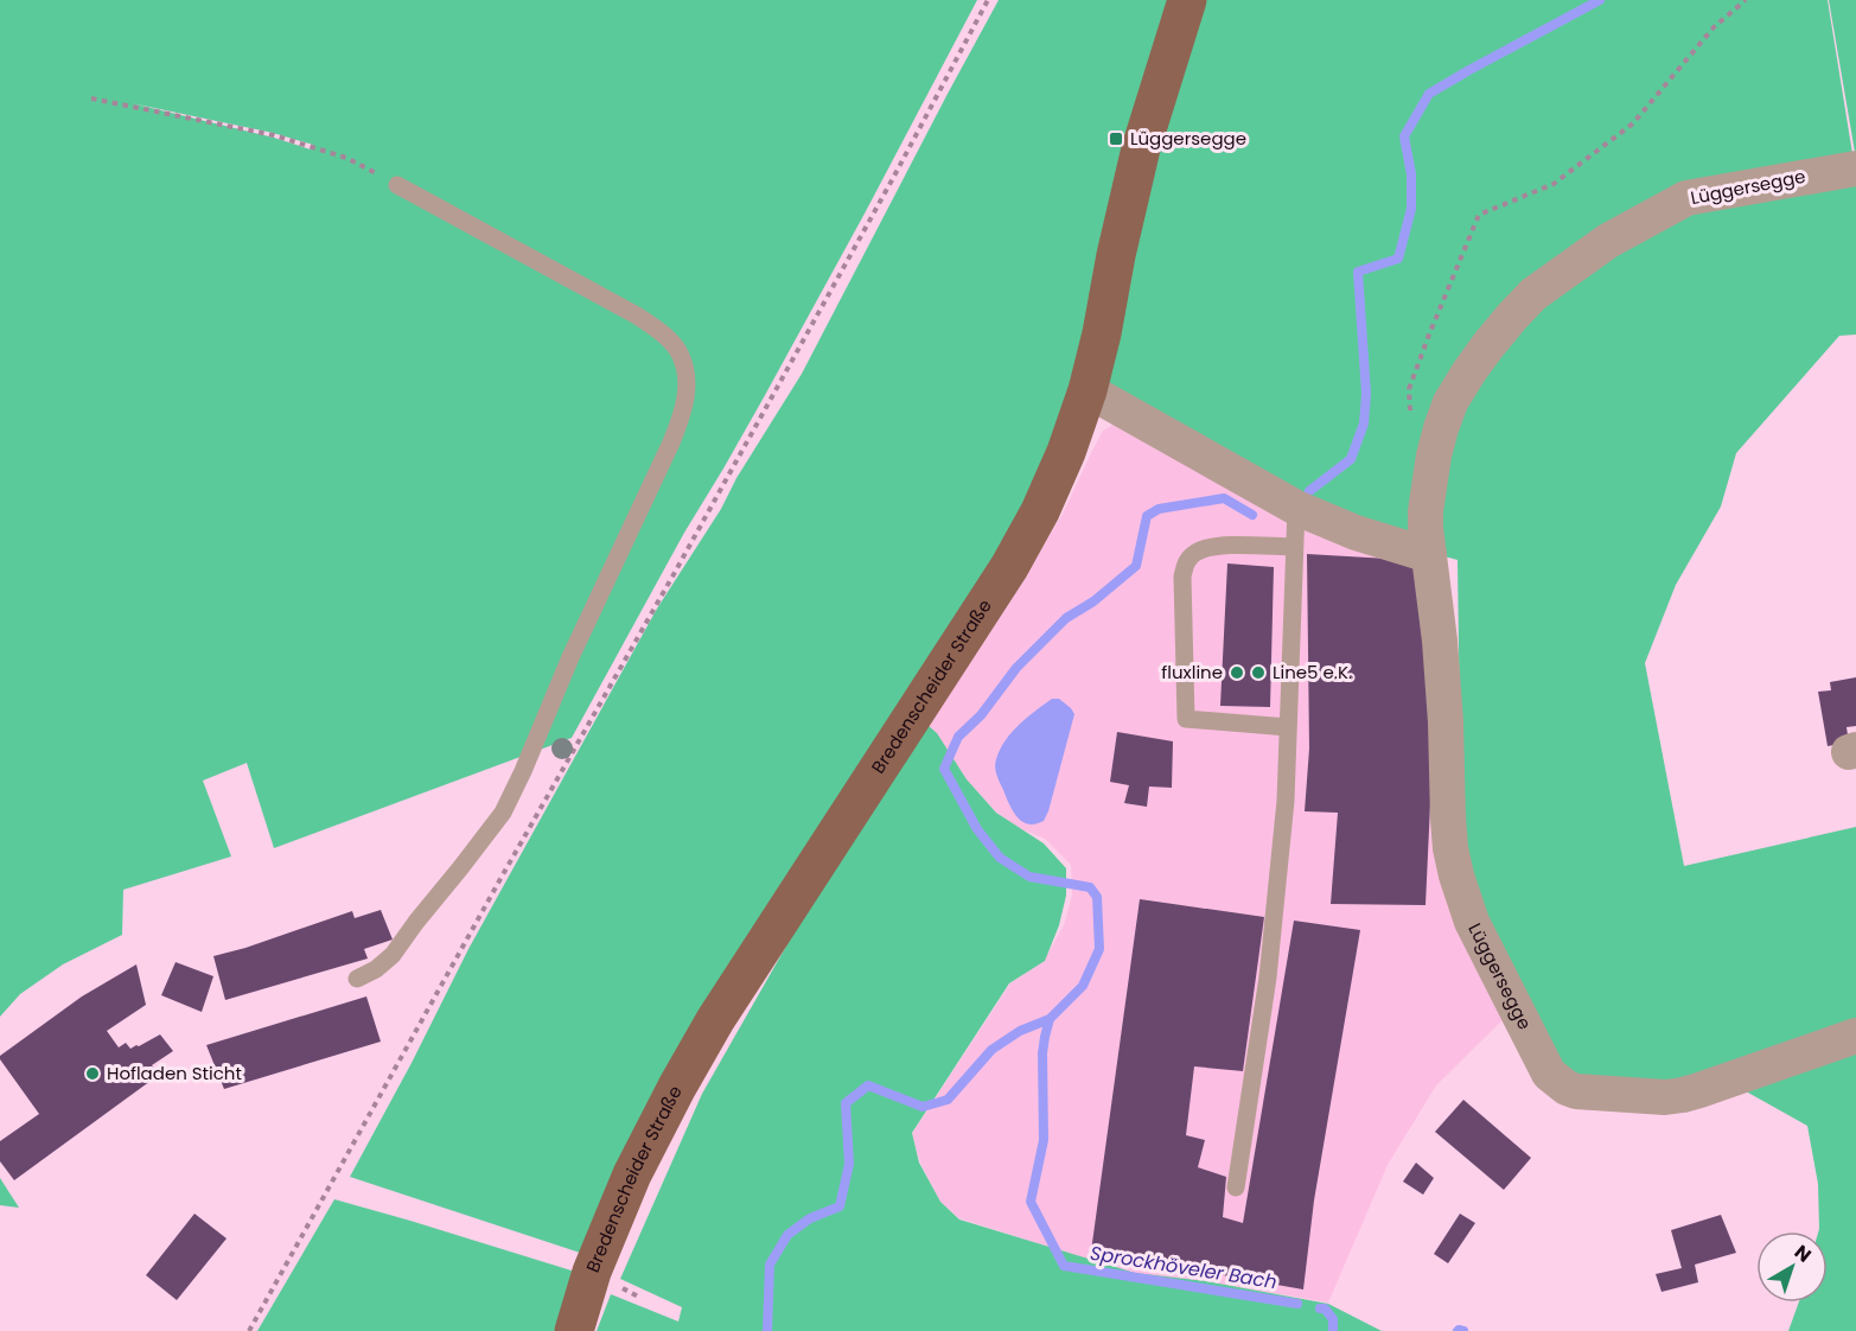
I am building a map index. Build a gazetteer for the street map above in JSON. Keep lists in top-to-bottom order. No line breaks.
{"streets":{"main road":["Bredenscheider Straße"],"street":["Lüggersegge"]},"water":["Sprockhöveler Bach"],"places":{"transit":["Lüggersegge"],"other":["fluxline","Line5 e.K.","Hofladen Sticht"]},"north":"top right"}
